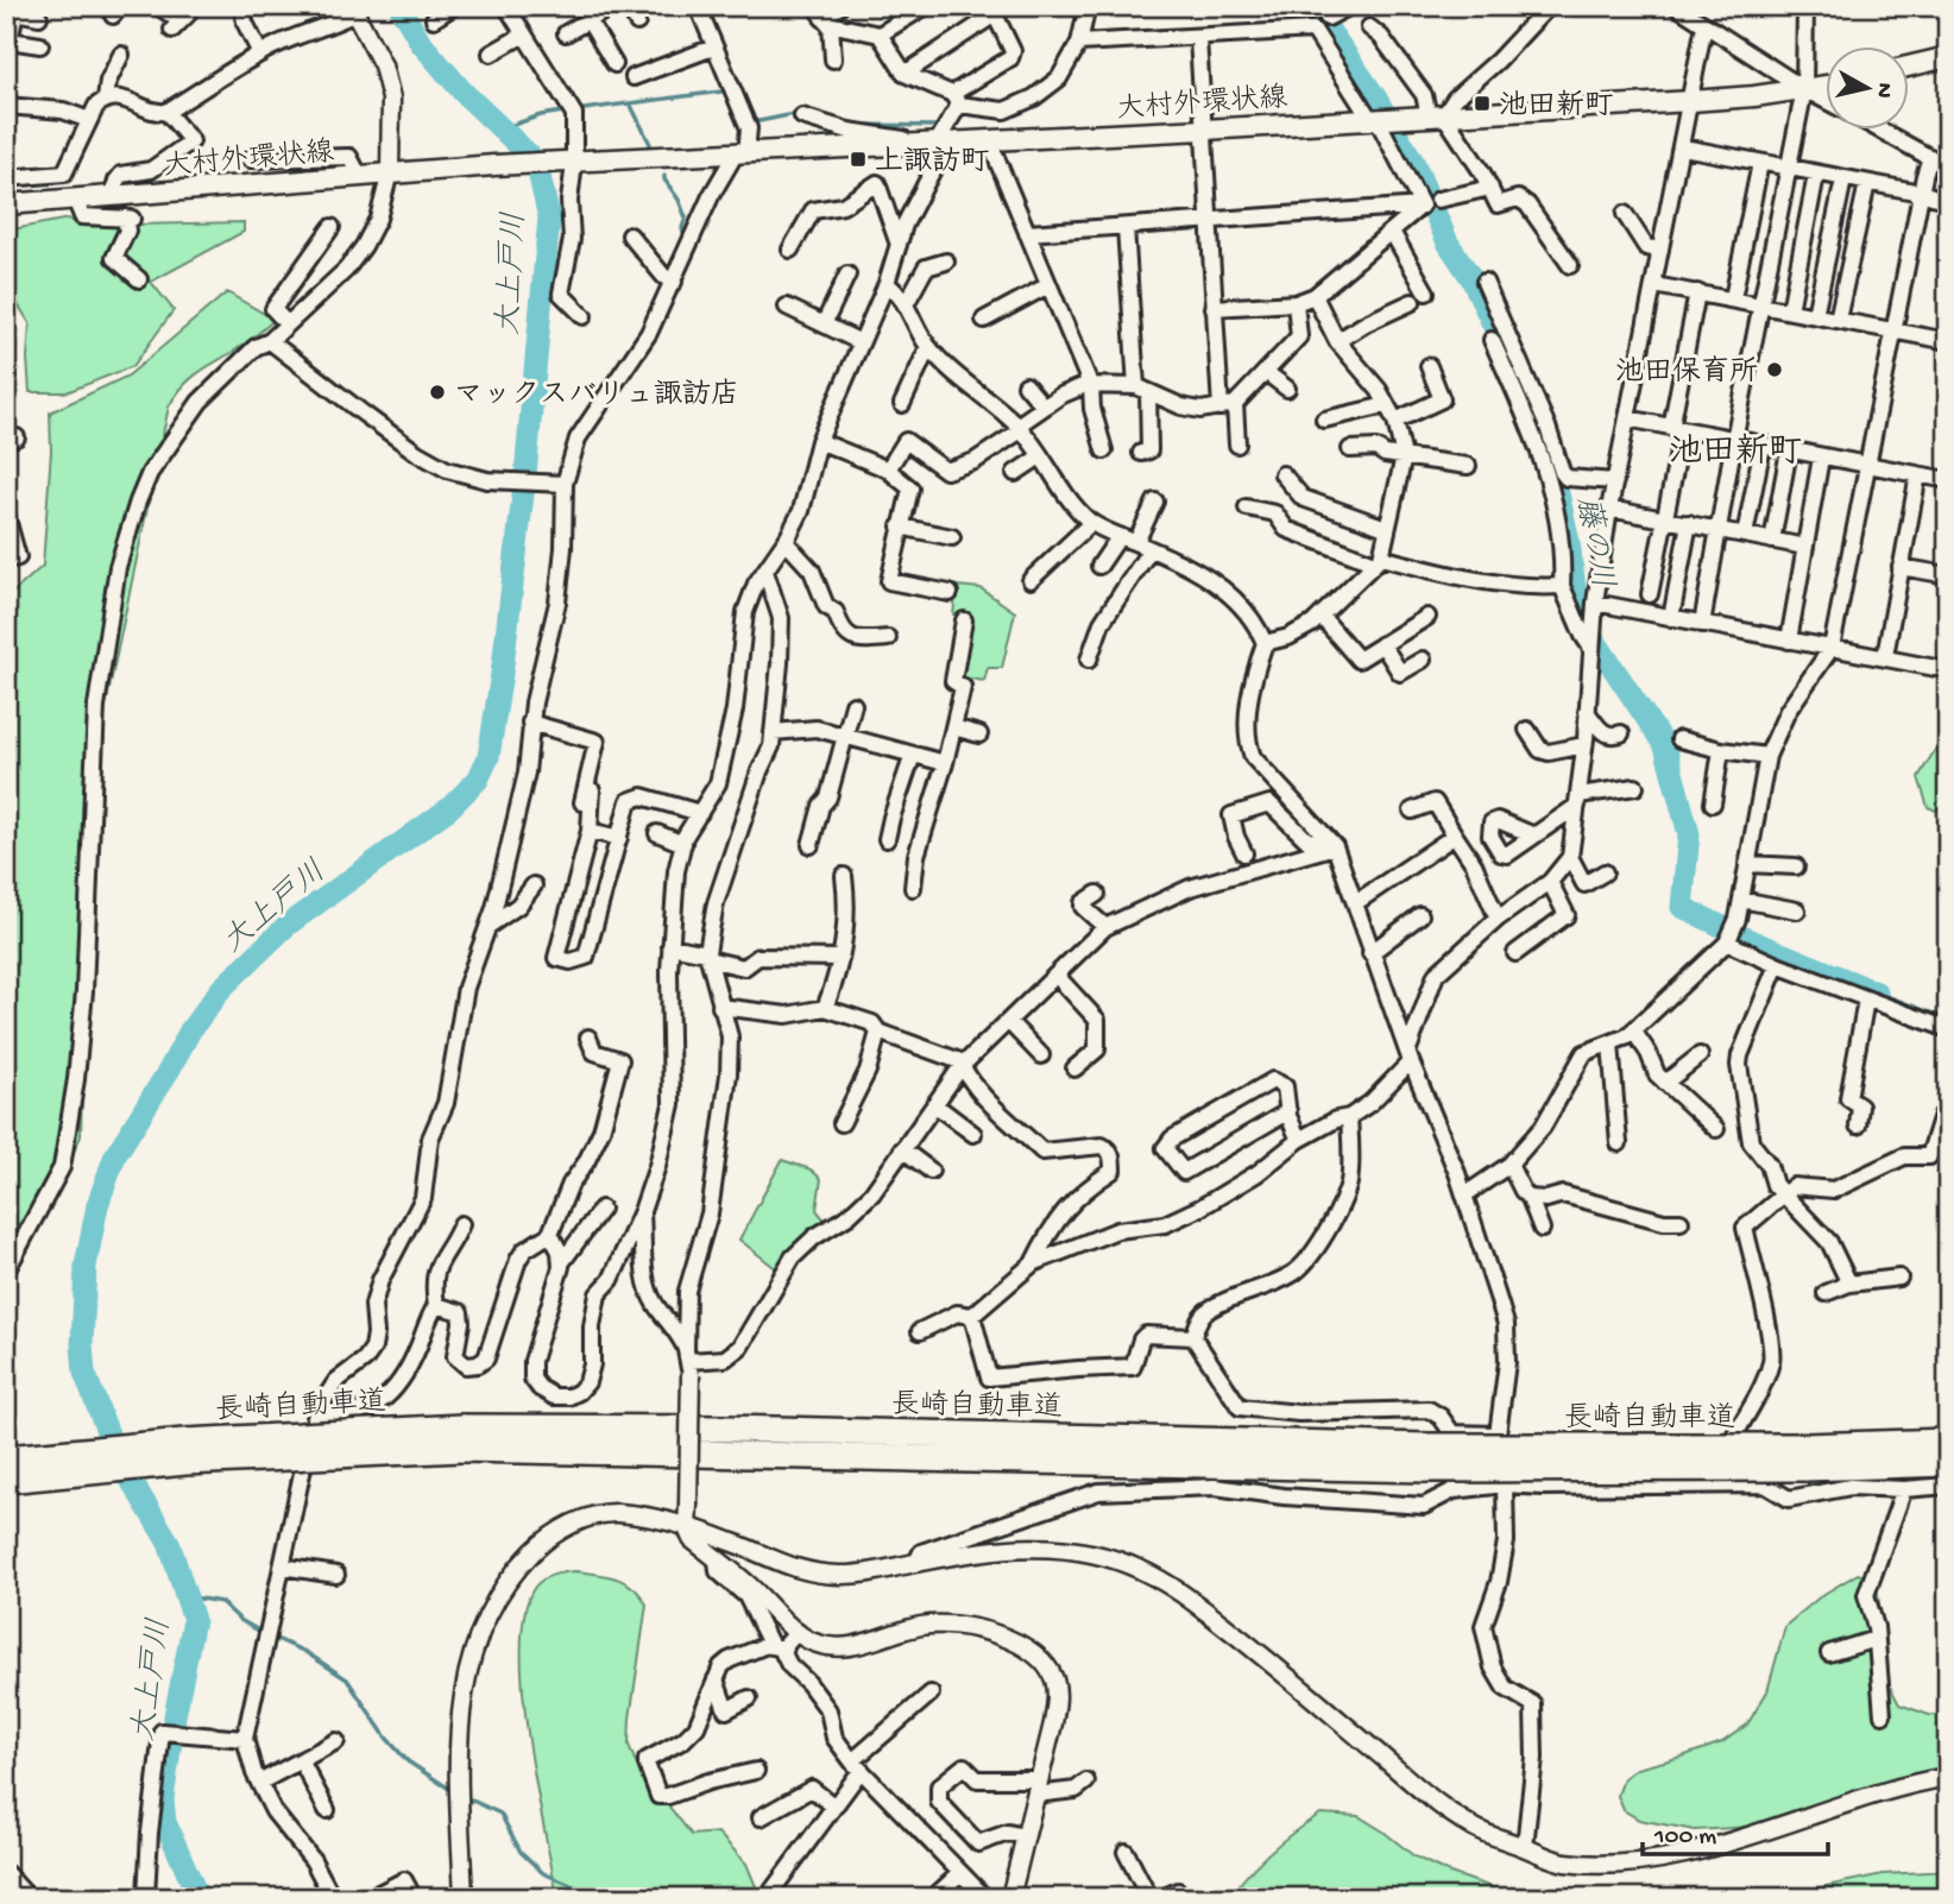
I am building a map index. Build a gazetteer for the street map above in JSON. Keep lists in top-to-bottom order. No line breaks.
{"streets":{"highway":["長崎自動車道"],"main road":["大村外環状線"]},"districts":["池田新町"],"water":["大上戸川","藤の川"],"places":{"transit":["池田新町","上諏訪町"],"other":["池田保育所","マックスバリュ諏訪店"]},"scale_bar":"100 m","north":"right"}
